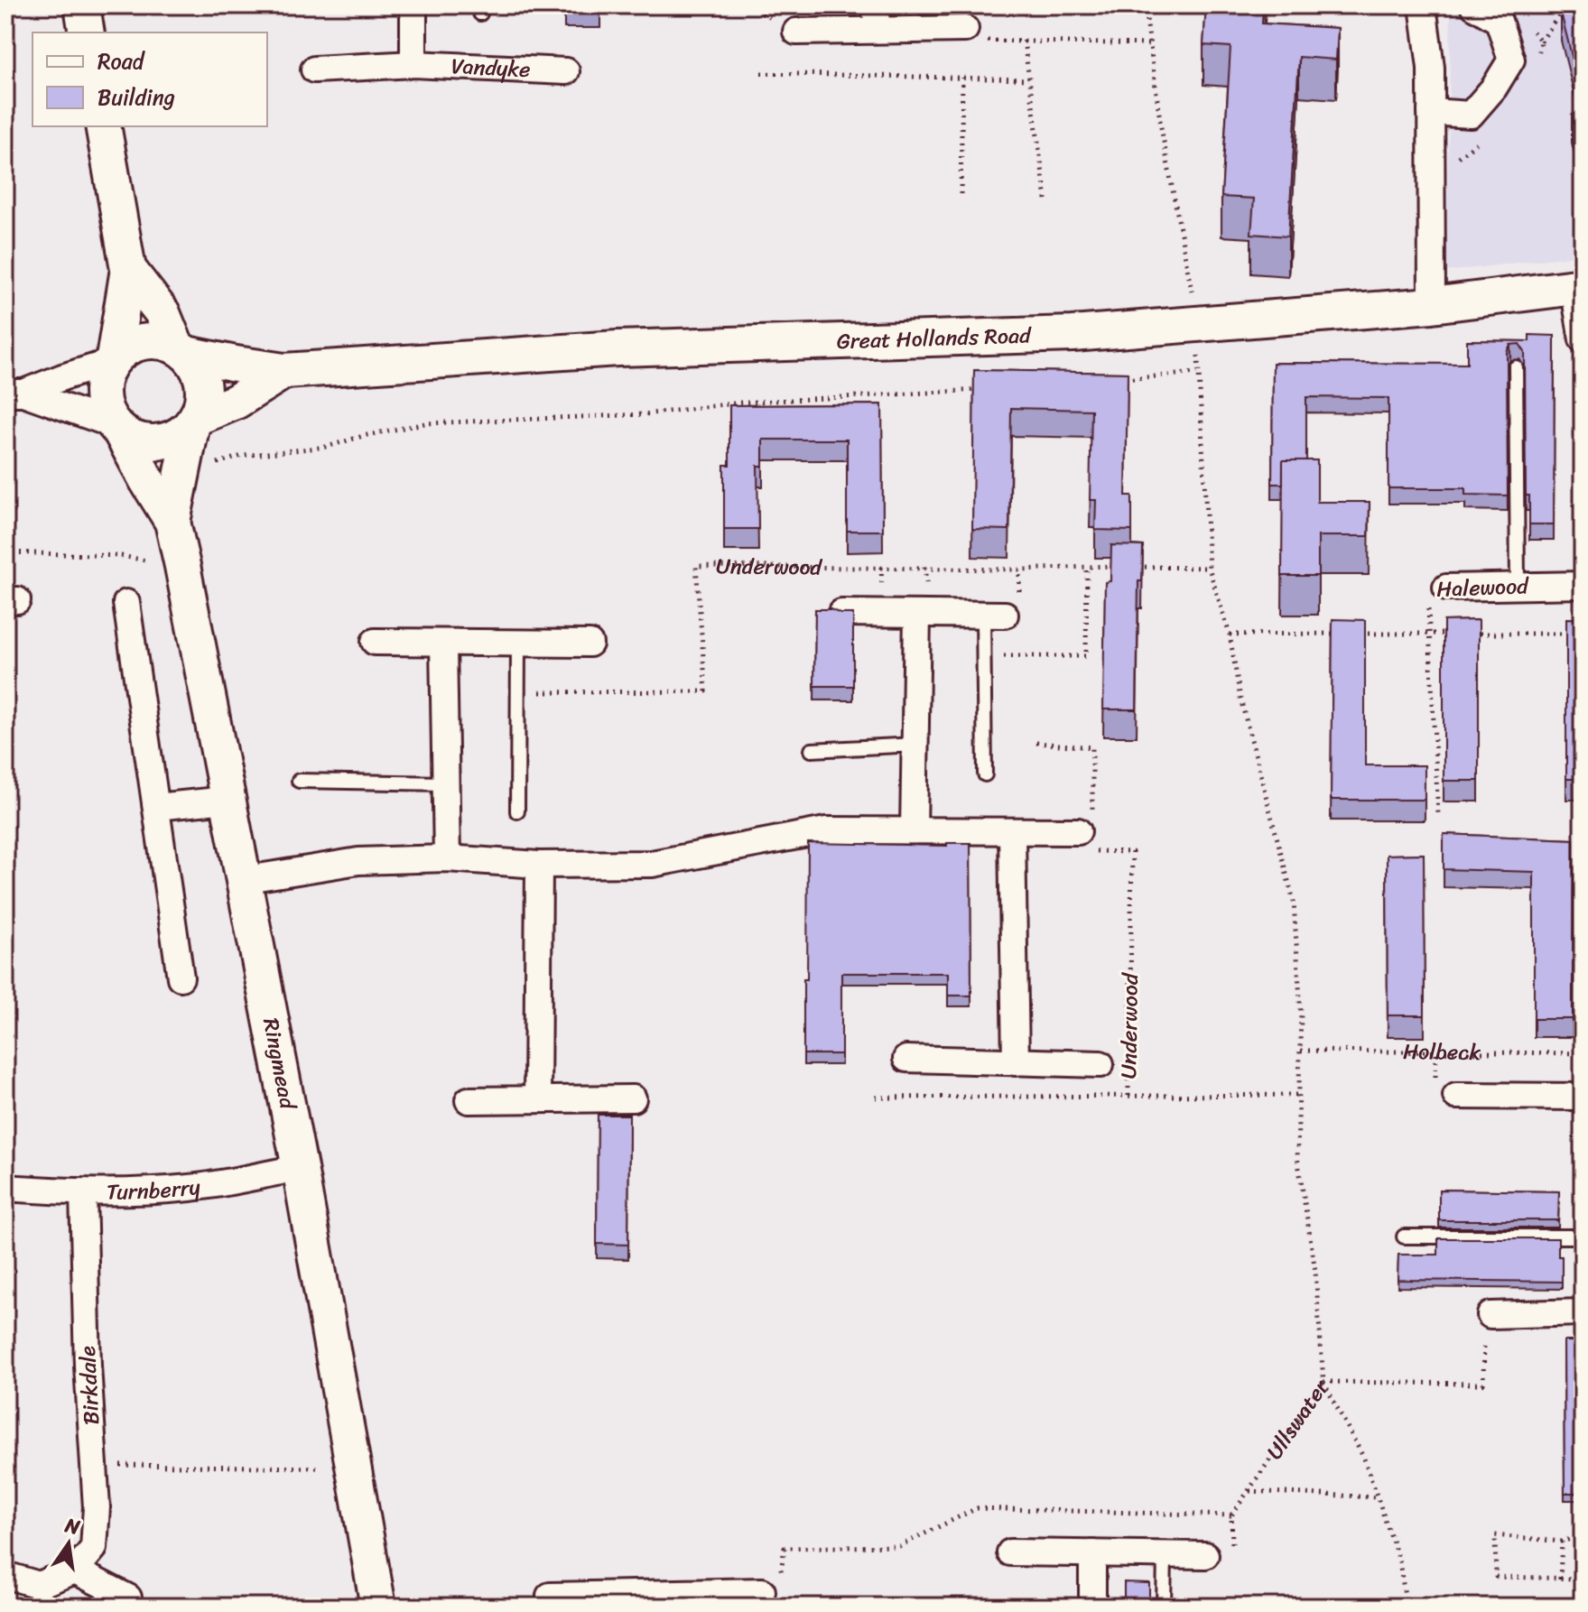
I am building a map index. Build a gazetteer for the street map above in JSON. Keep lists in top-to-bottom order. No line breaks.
{"streets":{"street":["Vandyke","Great Hollands Road","Underwood","Halewood","Holbeck","Ringmead","Turnberry","Birkdale"],"path":["Ullswater"]},"crossings":[["Great Hollands Road","Ringmead"],["Ringmead","Turnberry"],["Turnberry","Birkdale"]],"legend":["Road","Building"],"north":"top"}
